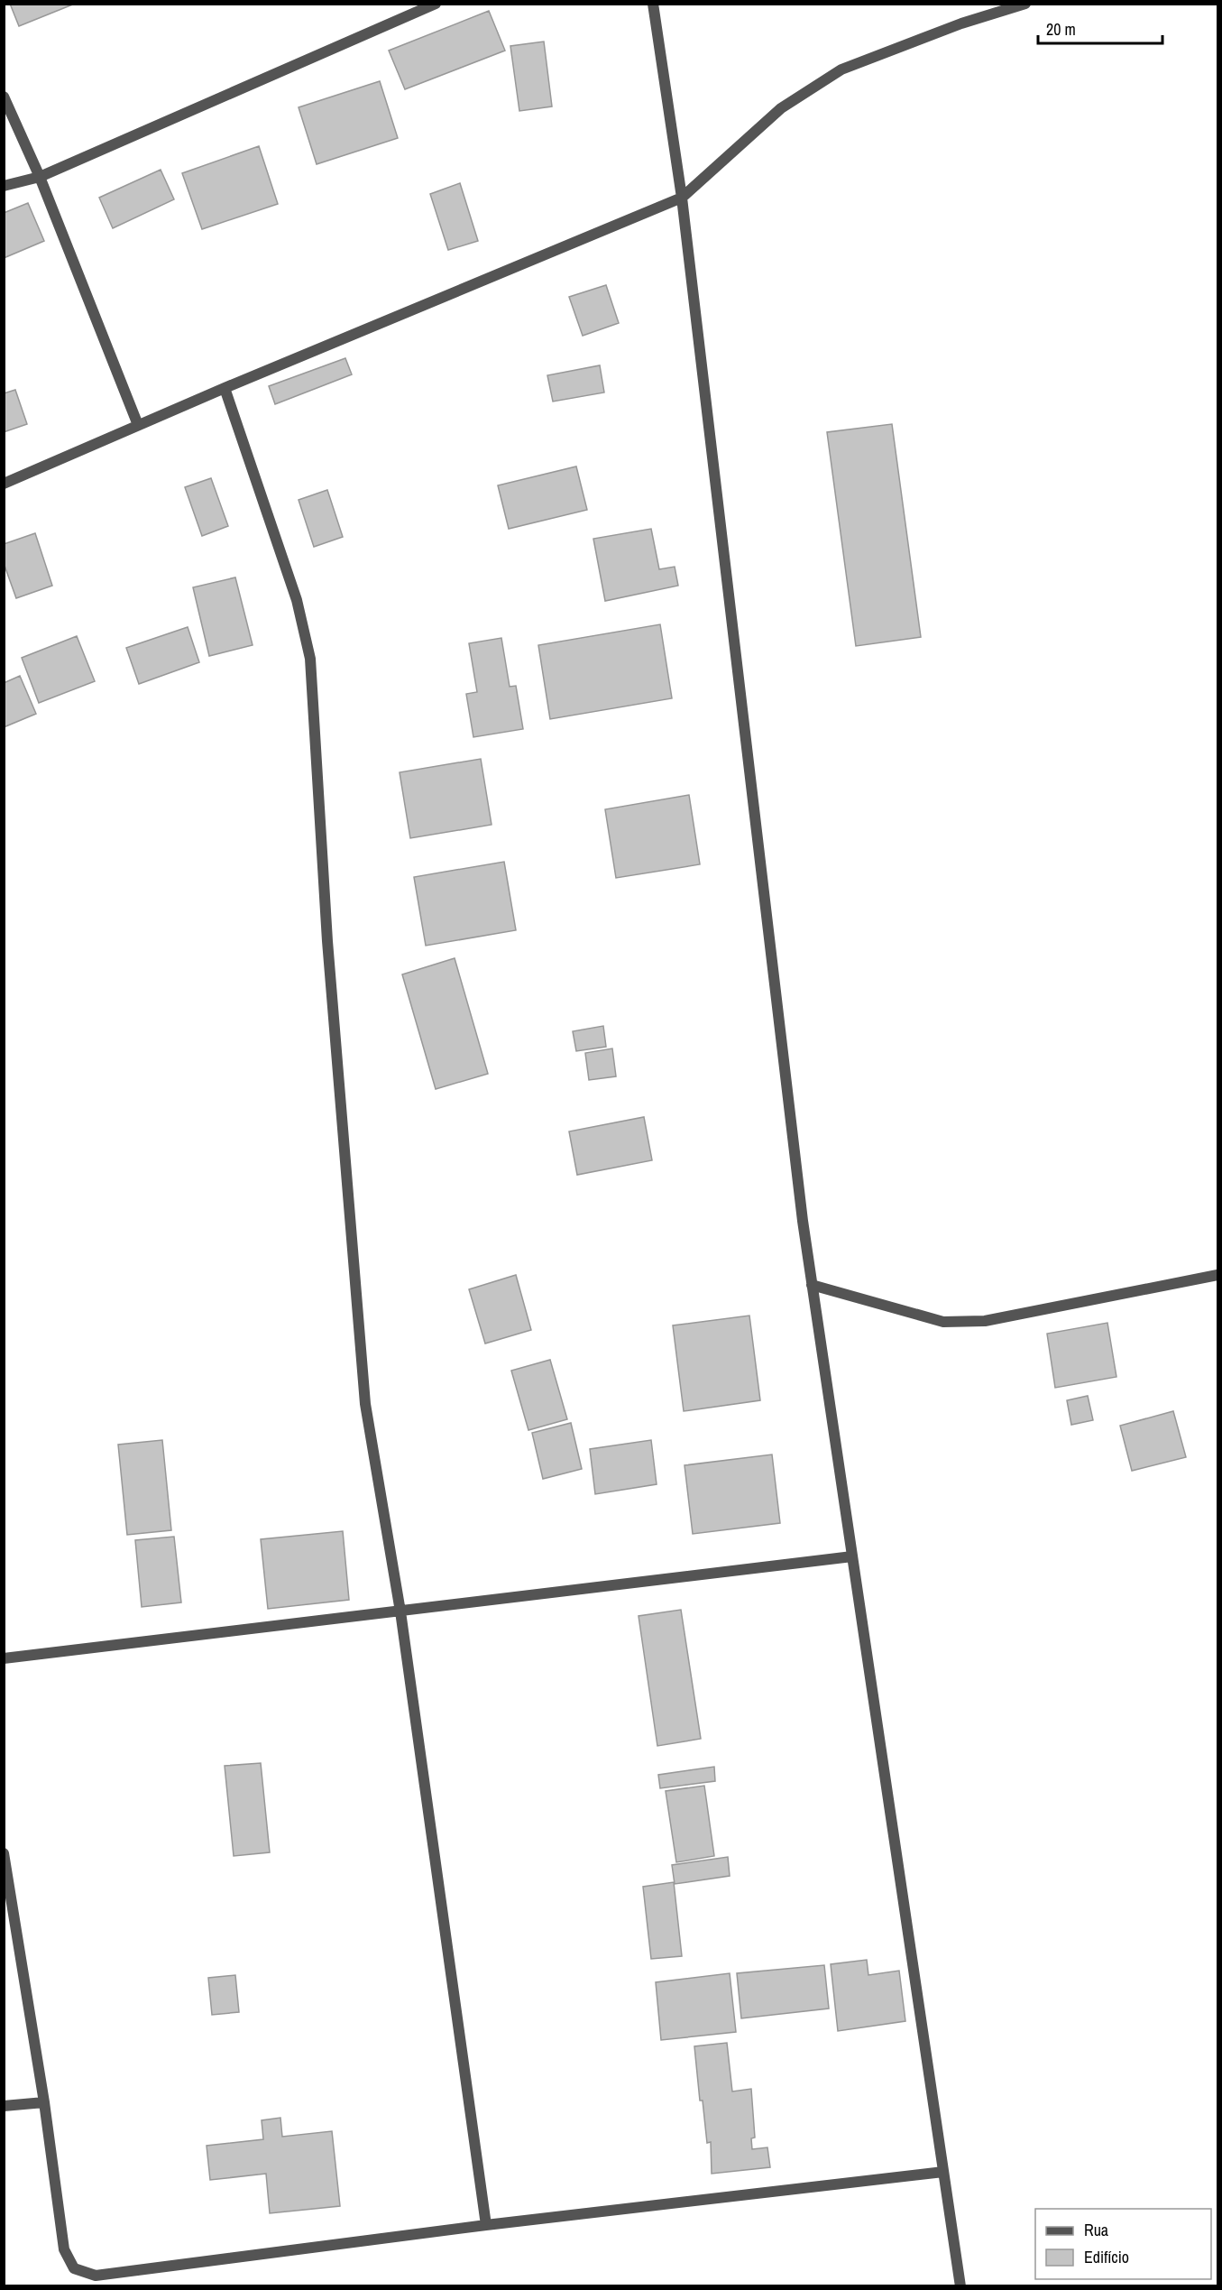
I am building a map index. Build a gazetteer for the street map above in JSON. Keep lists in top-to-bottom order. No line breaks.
{"legend":["Rua","Edifício"],"scale_bar":"20 m"}
